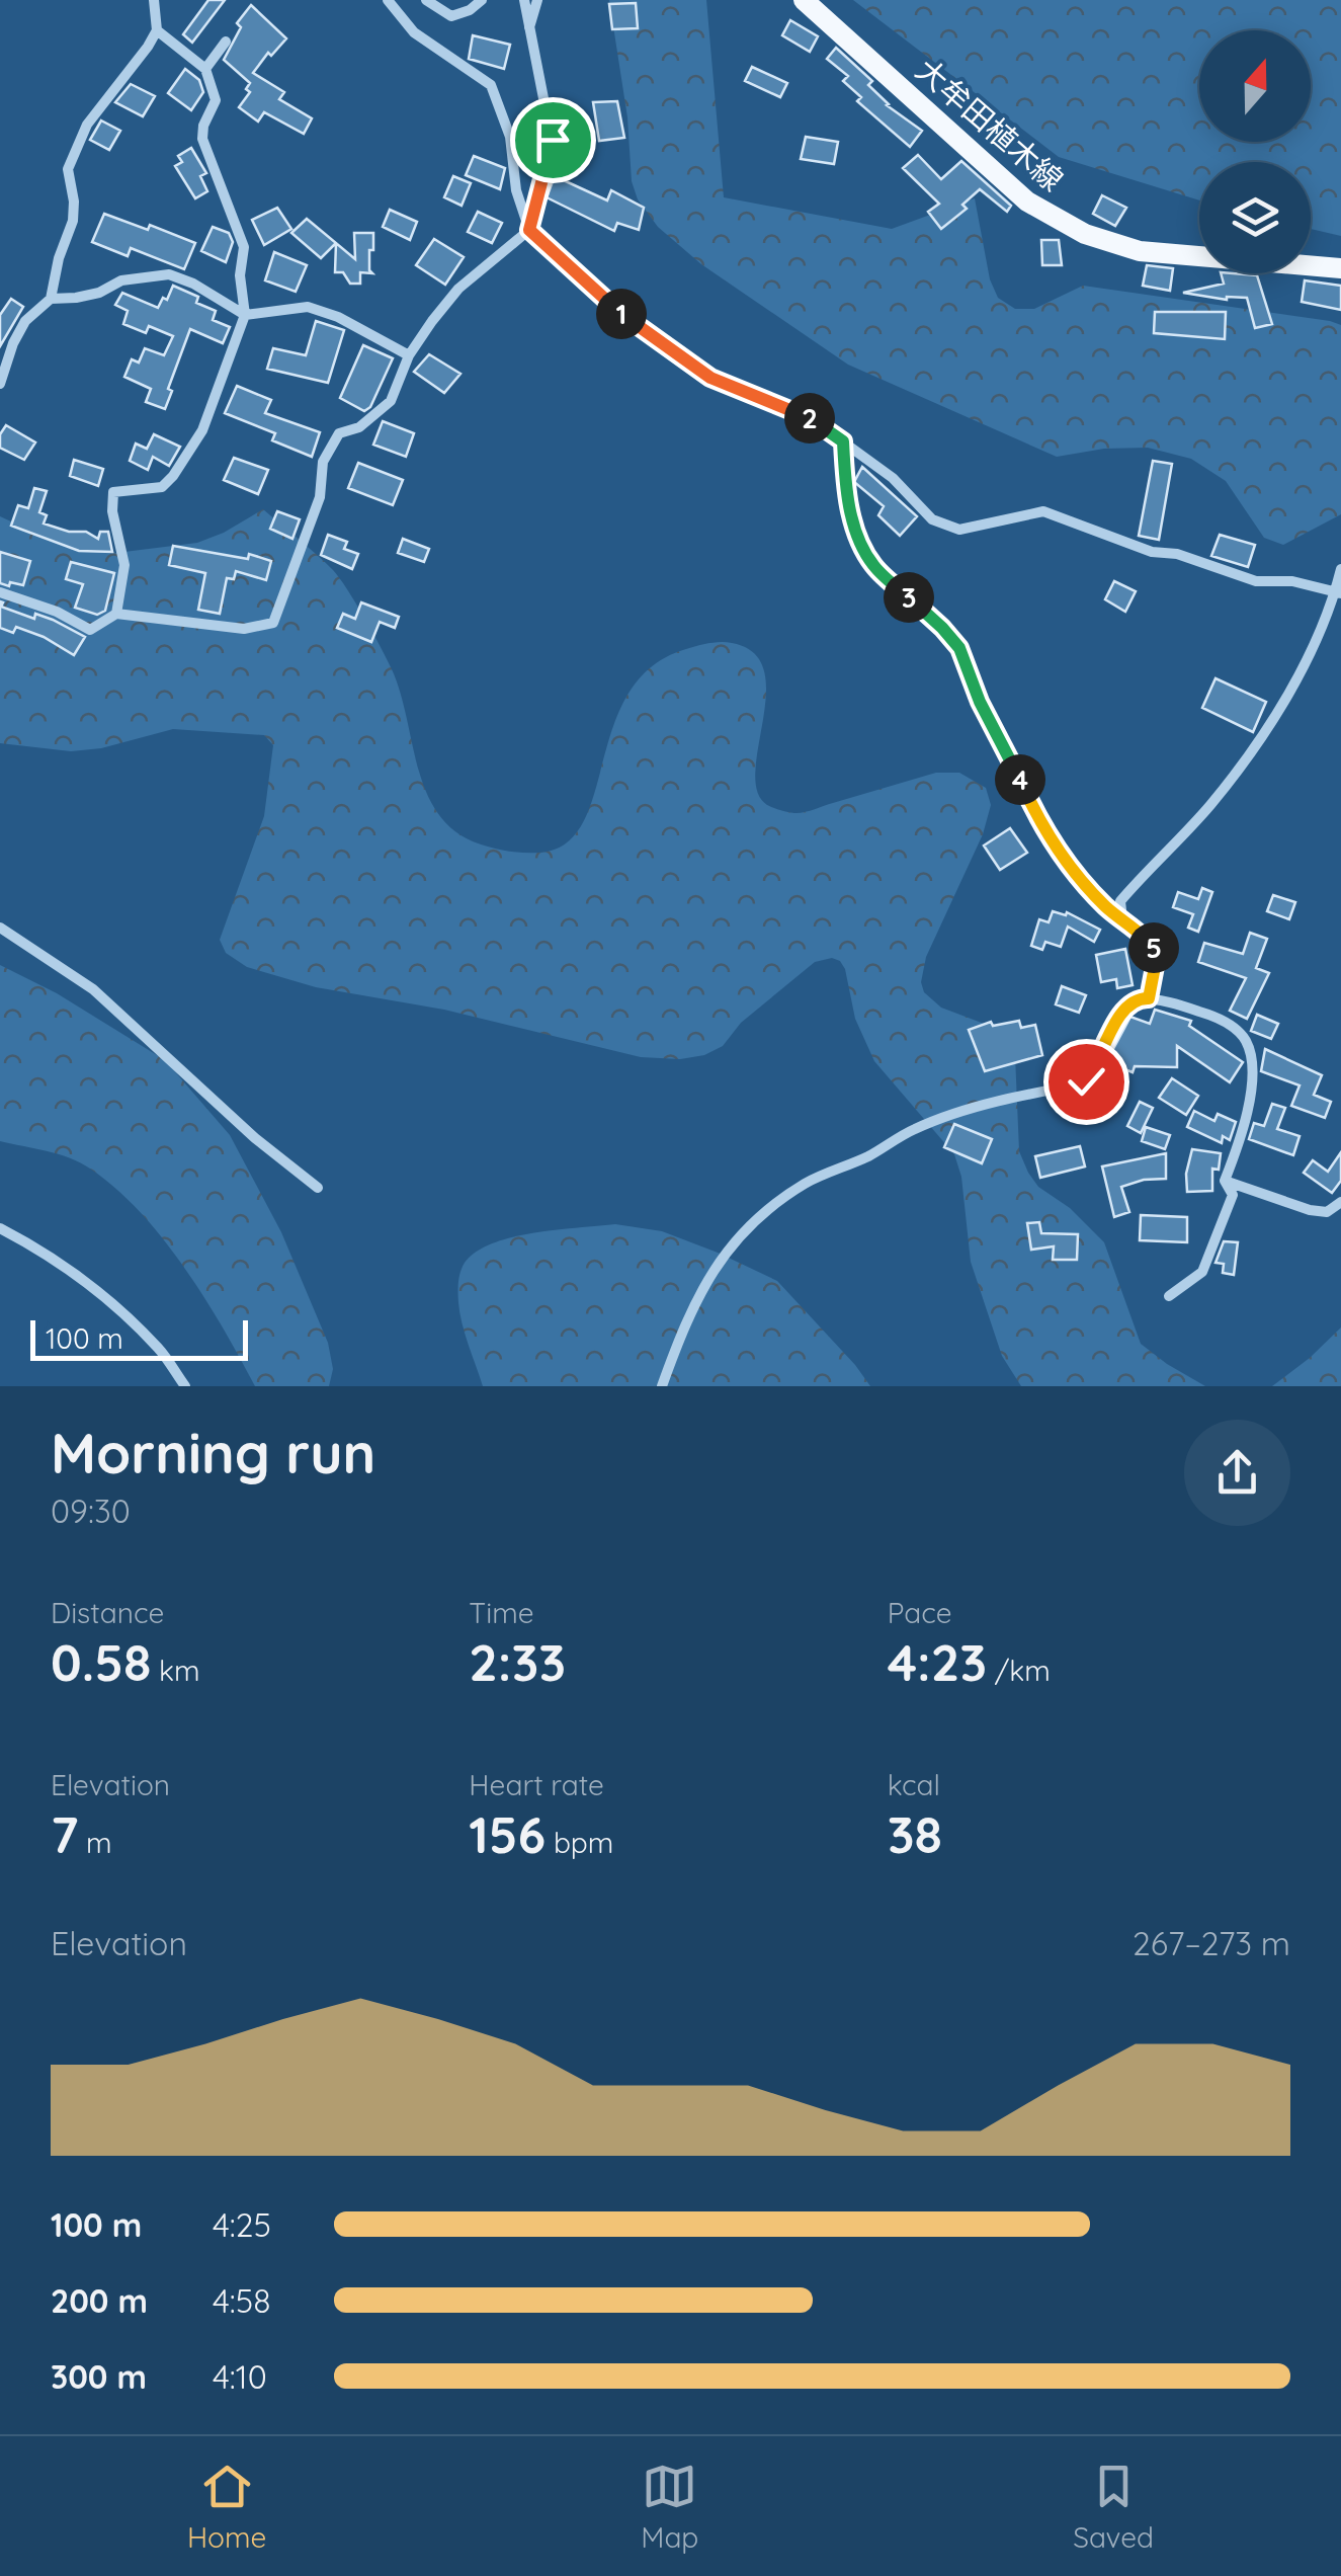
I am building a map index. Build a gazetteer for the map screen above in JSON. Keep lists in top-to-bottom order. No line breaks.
{"streets":{"main road":["大牟田植木線"]},"scale_bar":"100 m","north":"top","page":{"pins":["1","2","3","4","5"],"scale":"100 m","heading":["Morning run","09:30"],"stats":[["Distance","0.58 km"],["Time","2:33"],["Pace","4:23 /km"],["Elevation","7 m"],["Heart rate","156 bpm"],["kcal","38"]],"chart":["Elevation","267–273 m"],"list":[{"name":"100 m","note":"4:25"},{"name":"200 m","note":"4:58"},{"name":"300 m","note":"4:10"}],"tabs":["Home","Map","Saved"]}}
